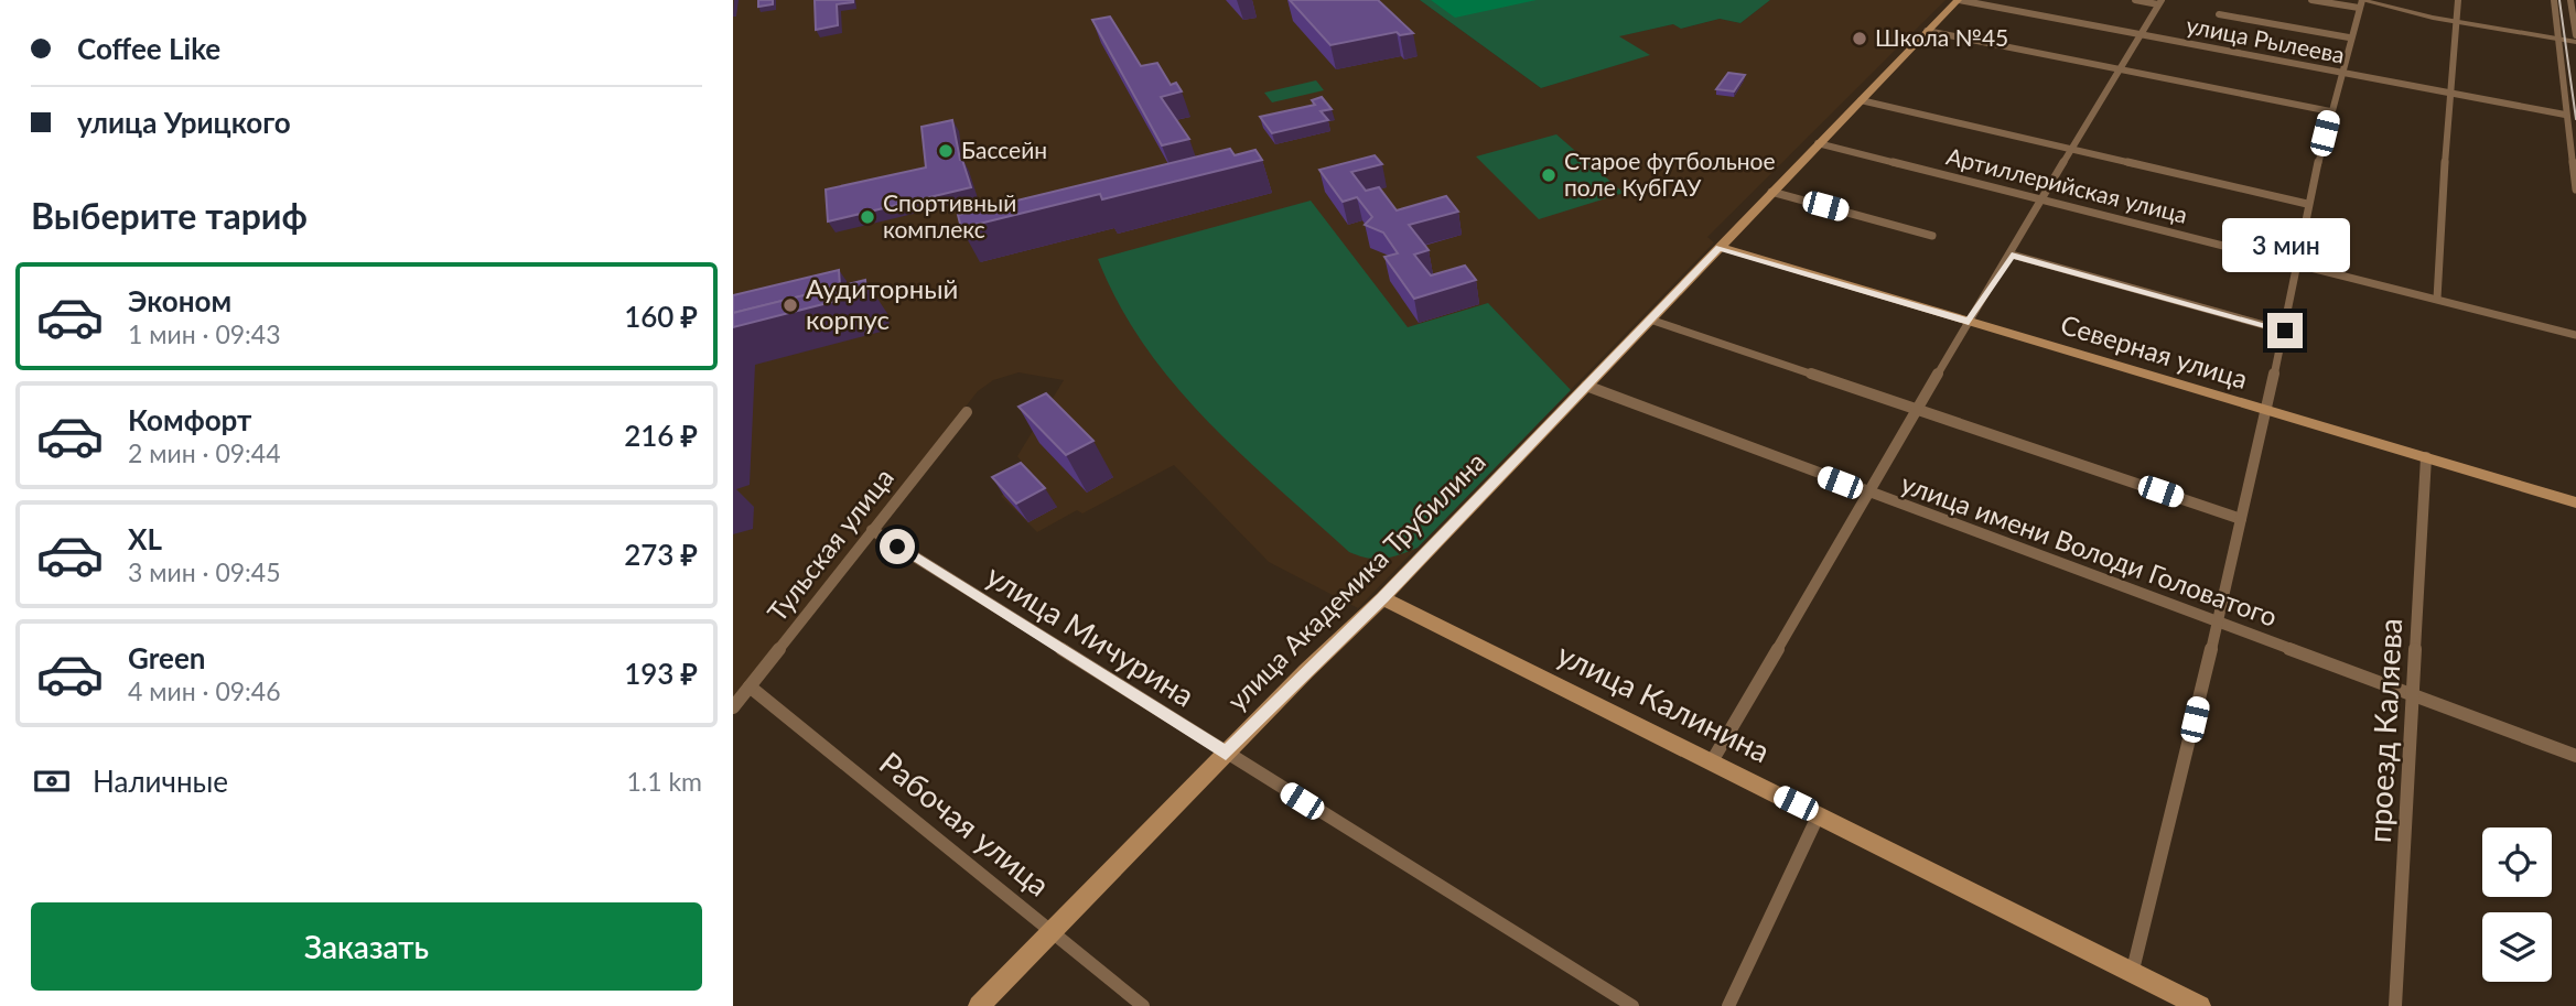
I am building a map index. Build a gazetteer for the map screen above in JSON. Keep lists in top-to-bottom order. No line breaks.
{"streets":{"main road":["Северная улица","улица Академика Трубилина","улица Калинина"],"street":["улица Рылеева","Артиллерийская улица","Тульская улица","улица имени Володи Головатого","улица Мичурина","проезд Каляева","Рабочая улица"]},"crossings":[["улица Рылеева","улица Академика Трубилина"],["Артиллерийская улица","улица Академика Трубилина"],["Северная улица","улица Академика Трубилина"],["Северная улица","проезд Каляева"],["Тульская улица","улица Мичурина"],["Тульская улица","Рабочая улица"],["улица имени Володи Головатого","улица Академика Трубилина"],["улица имени Володи Головатого","проезд Каляева"],["улица Академика Трубилина","улица Мичурина"],["улица Академика Трубилина","улица Калинина"],["улица Академика Трубилина","Рабочая улица"]],"places":["Школа №45","Бассейн","Старое футбольное поле КубГАУ","Спортивный комплекс","Аудиторный корпус"],"page":{"banner":["Coffee Like","улица Урицкого"],"heading":"Выберите тариф","bubble":"3 мин","list":[{"name":"Эконом","note":"1 мин · 09:43","value":"160 ₽"},{"name":"Комфорт","note":"2 мин · 09:44","value":"216 ₽"},{"name":"XL","note":"3 мин · 09:45","value":"273 ₽"},{"name":"Green","note":"4 мин · 09:46","value":"193 ₽"}],"pay":["Наличные","1.1 km"],"buttons":"Заказать"}}
